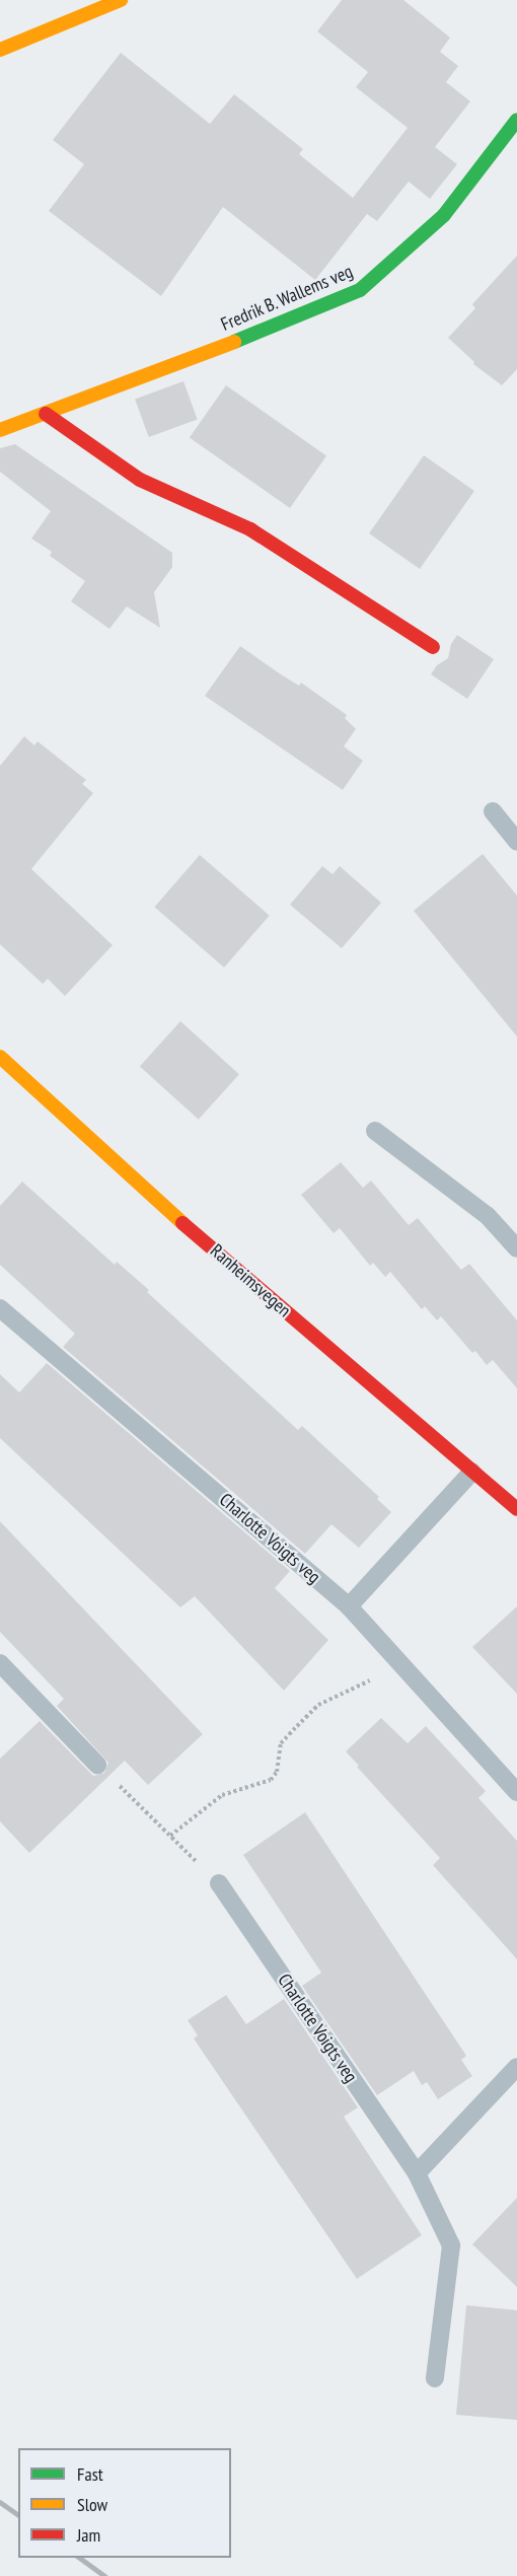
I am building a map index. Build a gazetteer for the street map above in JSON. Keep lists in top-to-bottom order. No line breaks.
{"streets":{"street":["Fredrik B. Wallems veg","Ranheimsvegen"],"lane":["Charlotte Voigts veg"]},"legend":["Fast","Slow","Jam"]}
